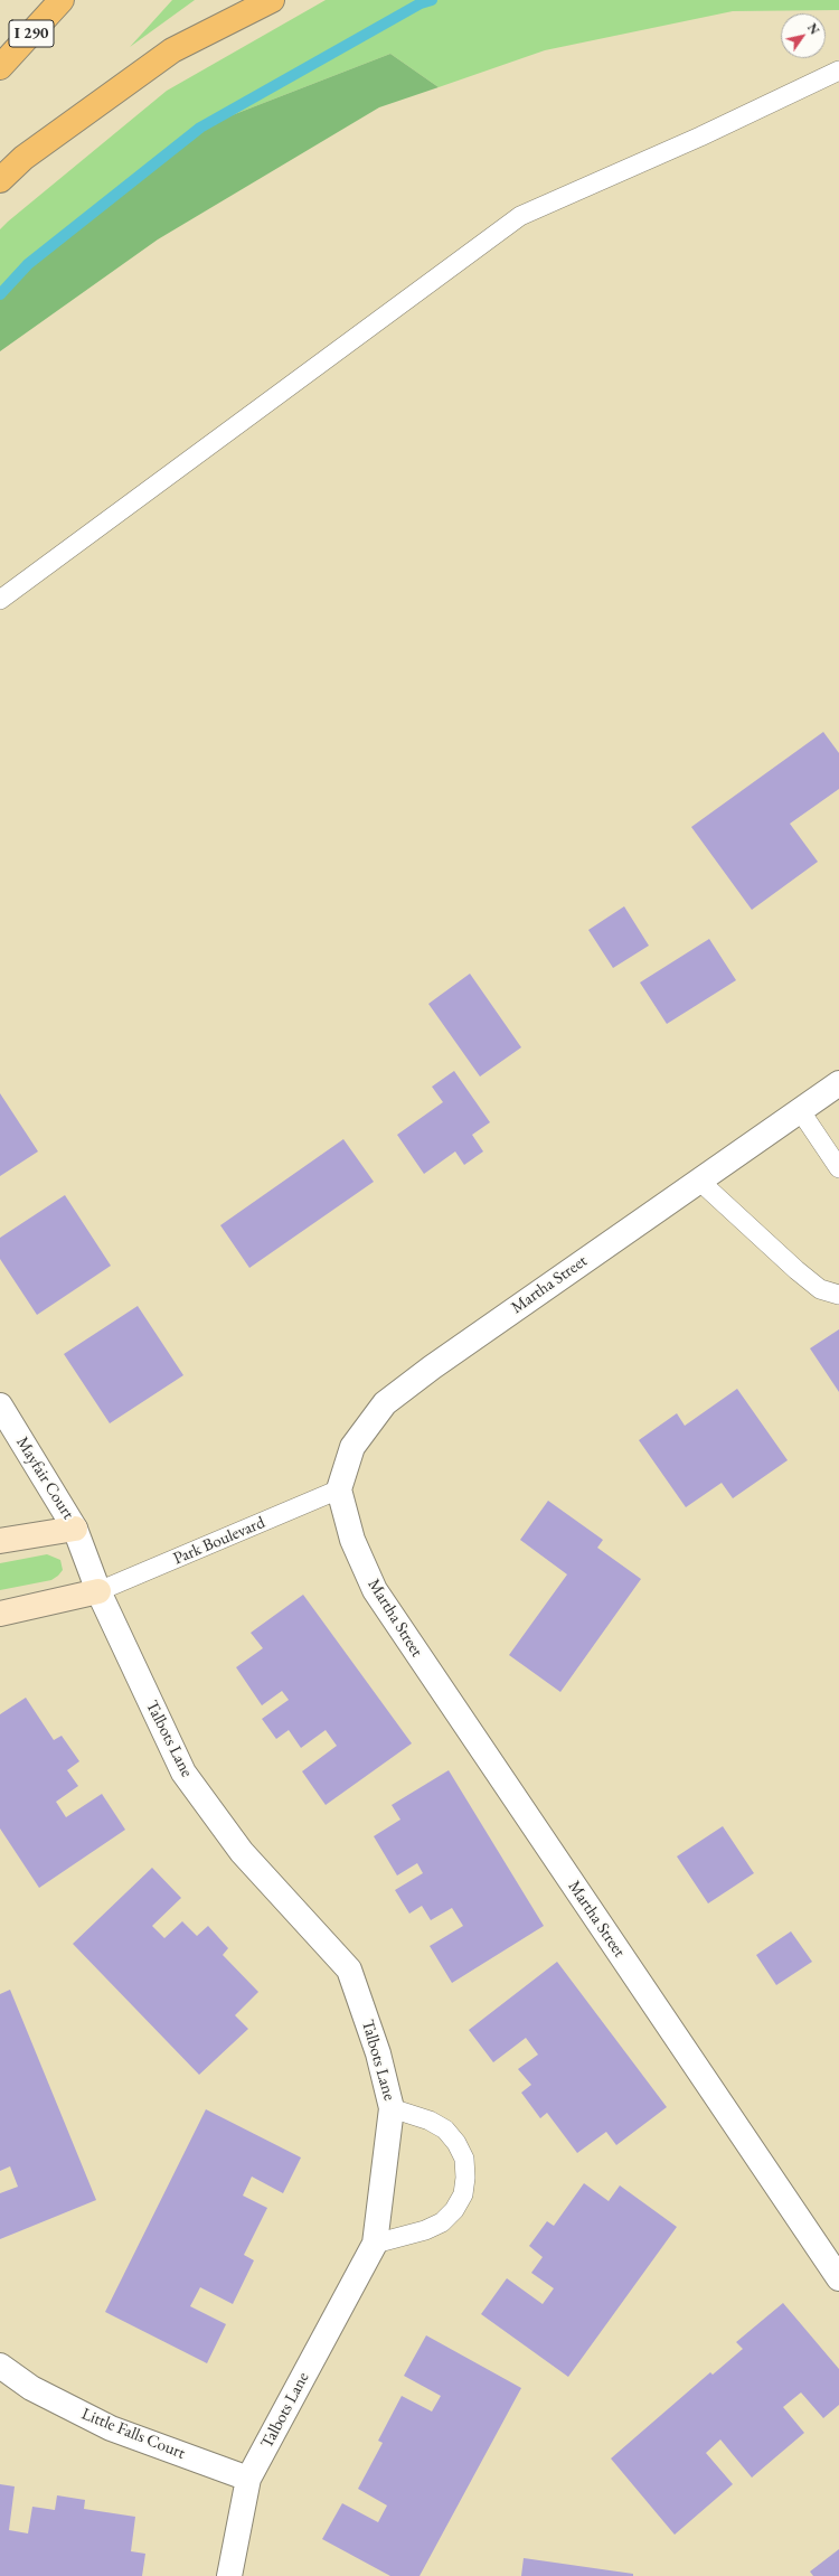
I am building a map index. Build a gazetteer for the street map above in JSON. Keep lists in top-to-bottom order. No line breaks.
{"streets":{"highway":["I 290"],"street":["Martha Street","Mayfair Court","Park Boulevard","Talbots Lane","Little Falls Court"]},"crossings":[["Martha Street","Park Boulevard"],["Park Boulevard","Talbots Lane"],["Talbots Lane","Little Falls Court"]],"north":"top right"}
